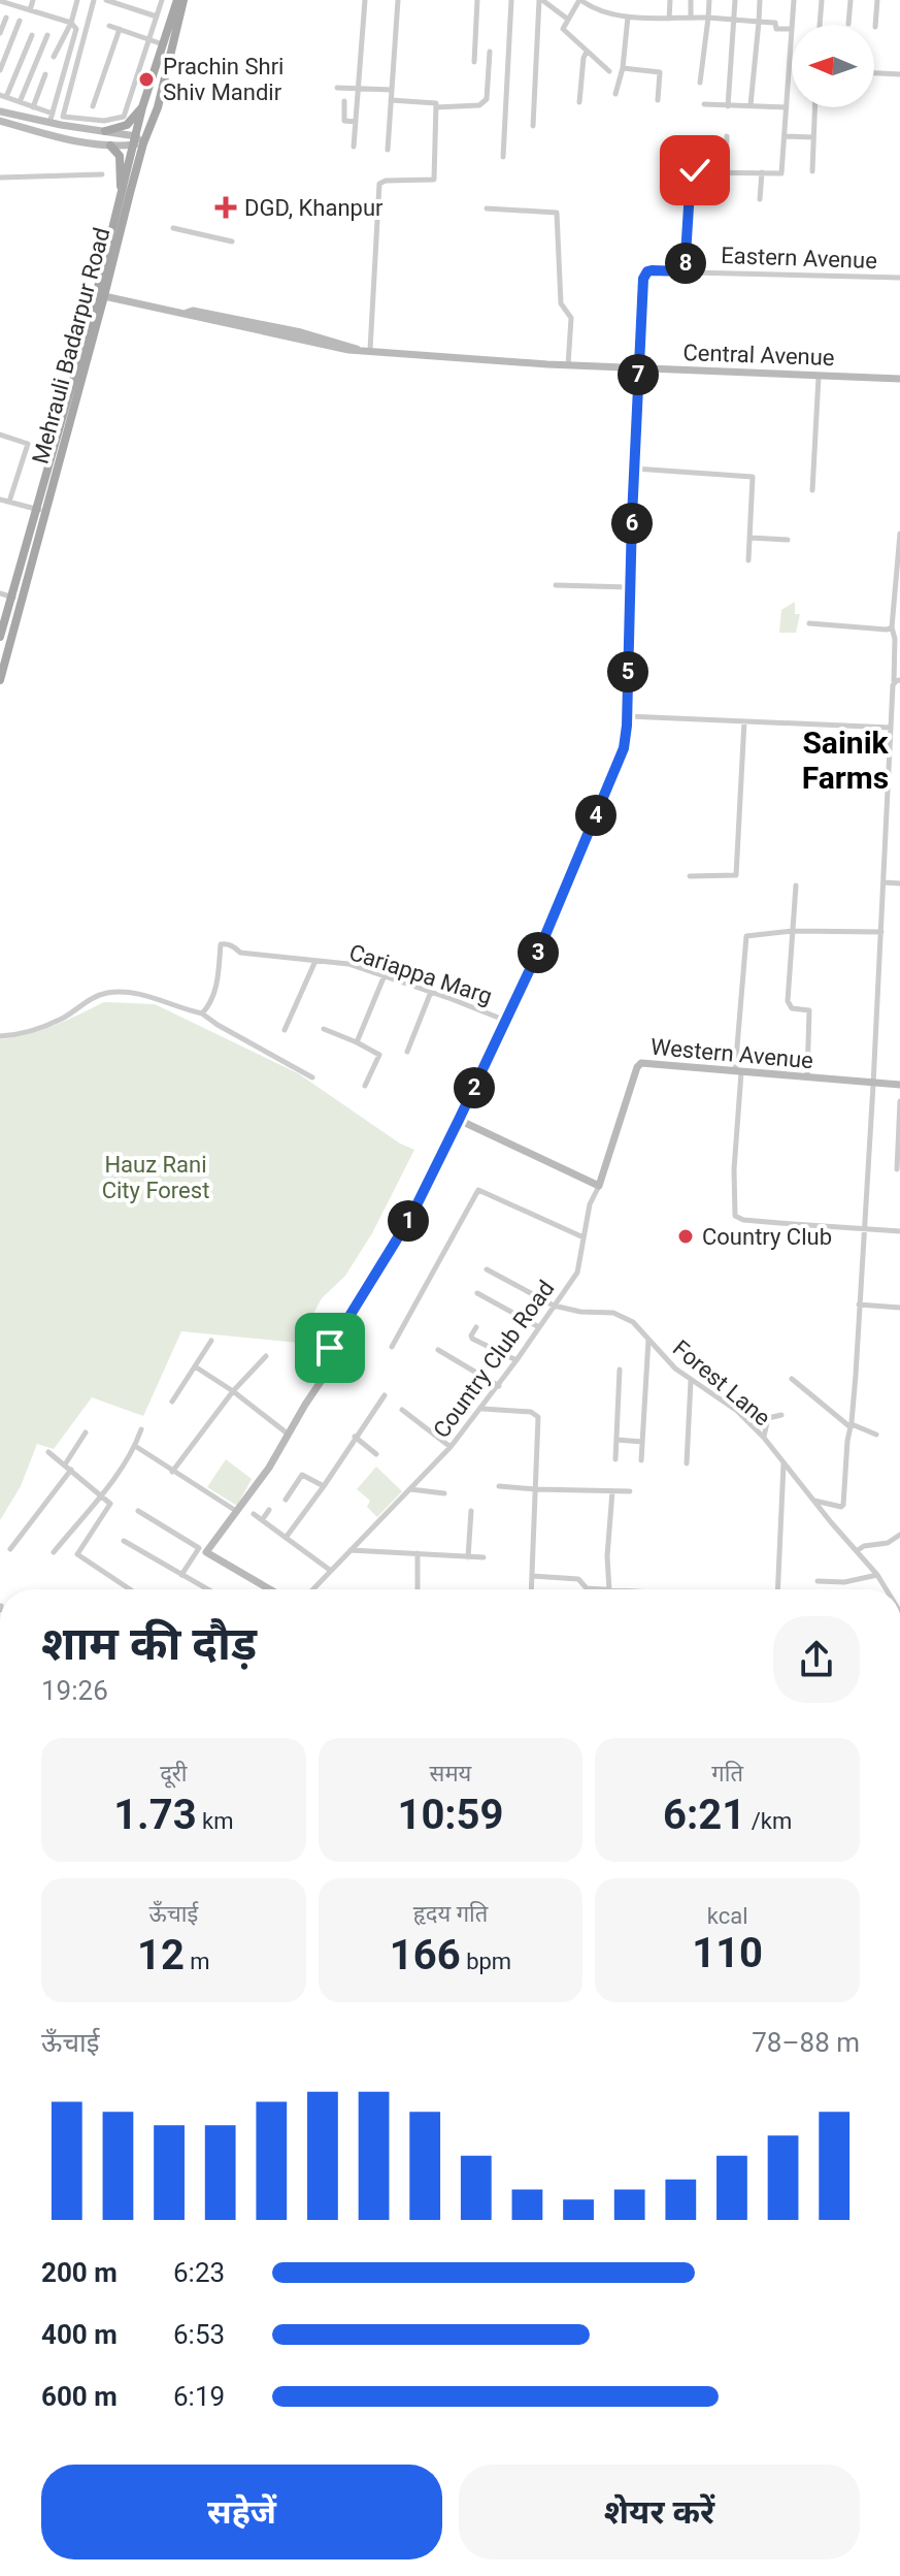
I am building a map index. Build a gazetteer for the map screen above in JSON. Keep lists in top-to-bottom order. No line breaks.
{"streets":{"main road":["Mehrauli Badarpur Road"],"street":["Eastern Avenue","Central Avenue","Cariappa Marg","Western Avenue","Country Club Road","Forest Lane"]},"crossings":[["Eastern Avenue","Central Avenue"],["Mehrauli Badarpur Road","Central Avenue"],["Western Avenue","Country Club Road"],["Country Club Road","Forest Lane"]],"districts":["Sainik Farms"],"parks":["Hauz Rani City Forest"],"places":{"other":["Prachin Shri Shiv Mandir","Country Club"],"health":["DGD, Khanpur"]},"north":"left","page":{"pins":["8","7","6","5","4","3","2","1"],"heading":["शाम की दौड़","19:26"],"stats":[["दूरी","1.73 km"],["समय","10:59"],["गति","6:21 /km"],["ऊँचाई","12 m"],["हृदय गति","166 bpm"],["kcal","110"]],"chart":["ऊँचाई","78–88 m"],"list":[{"name":"200 m","note":"6:23"},{"name":"400 m","note":"6:53"},{"name":"600 m","note":"6:19"}],"buttons":["सहेजें","शेयर करें"]}}
